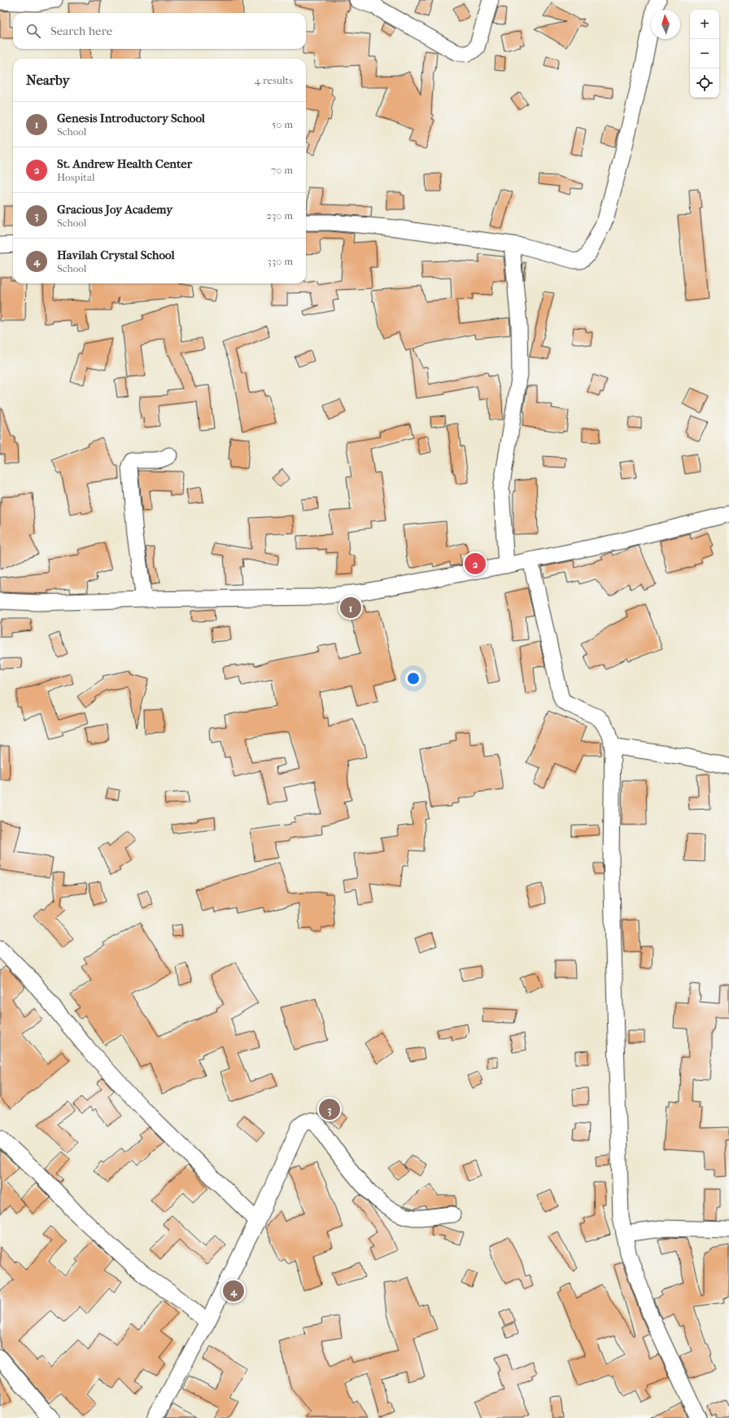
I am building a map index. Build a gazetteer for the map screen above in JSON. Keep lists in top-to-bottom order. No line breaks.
{"north":"top","page":{"map_buttons":["+","−"],"search":"Search here","heading":["Nearby","4 results"],"list":[{"mark":"1","name":"Genesis Introductory School","note":"School","value":"50 m"},{"mark":"2","name":"St. Andrew Health Center","note":"Hospital","value":"70 m"},{"mark":"3","name":"Gracious Joy Academy","note":"School","value":"230 m"},{"mark":"4","name":"Havilah Crystal School","note":"School","value":"330 m"}],"pins":["2","1","3","4"]}}
